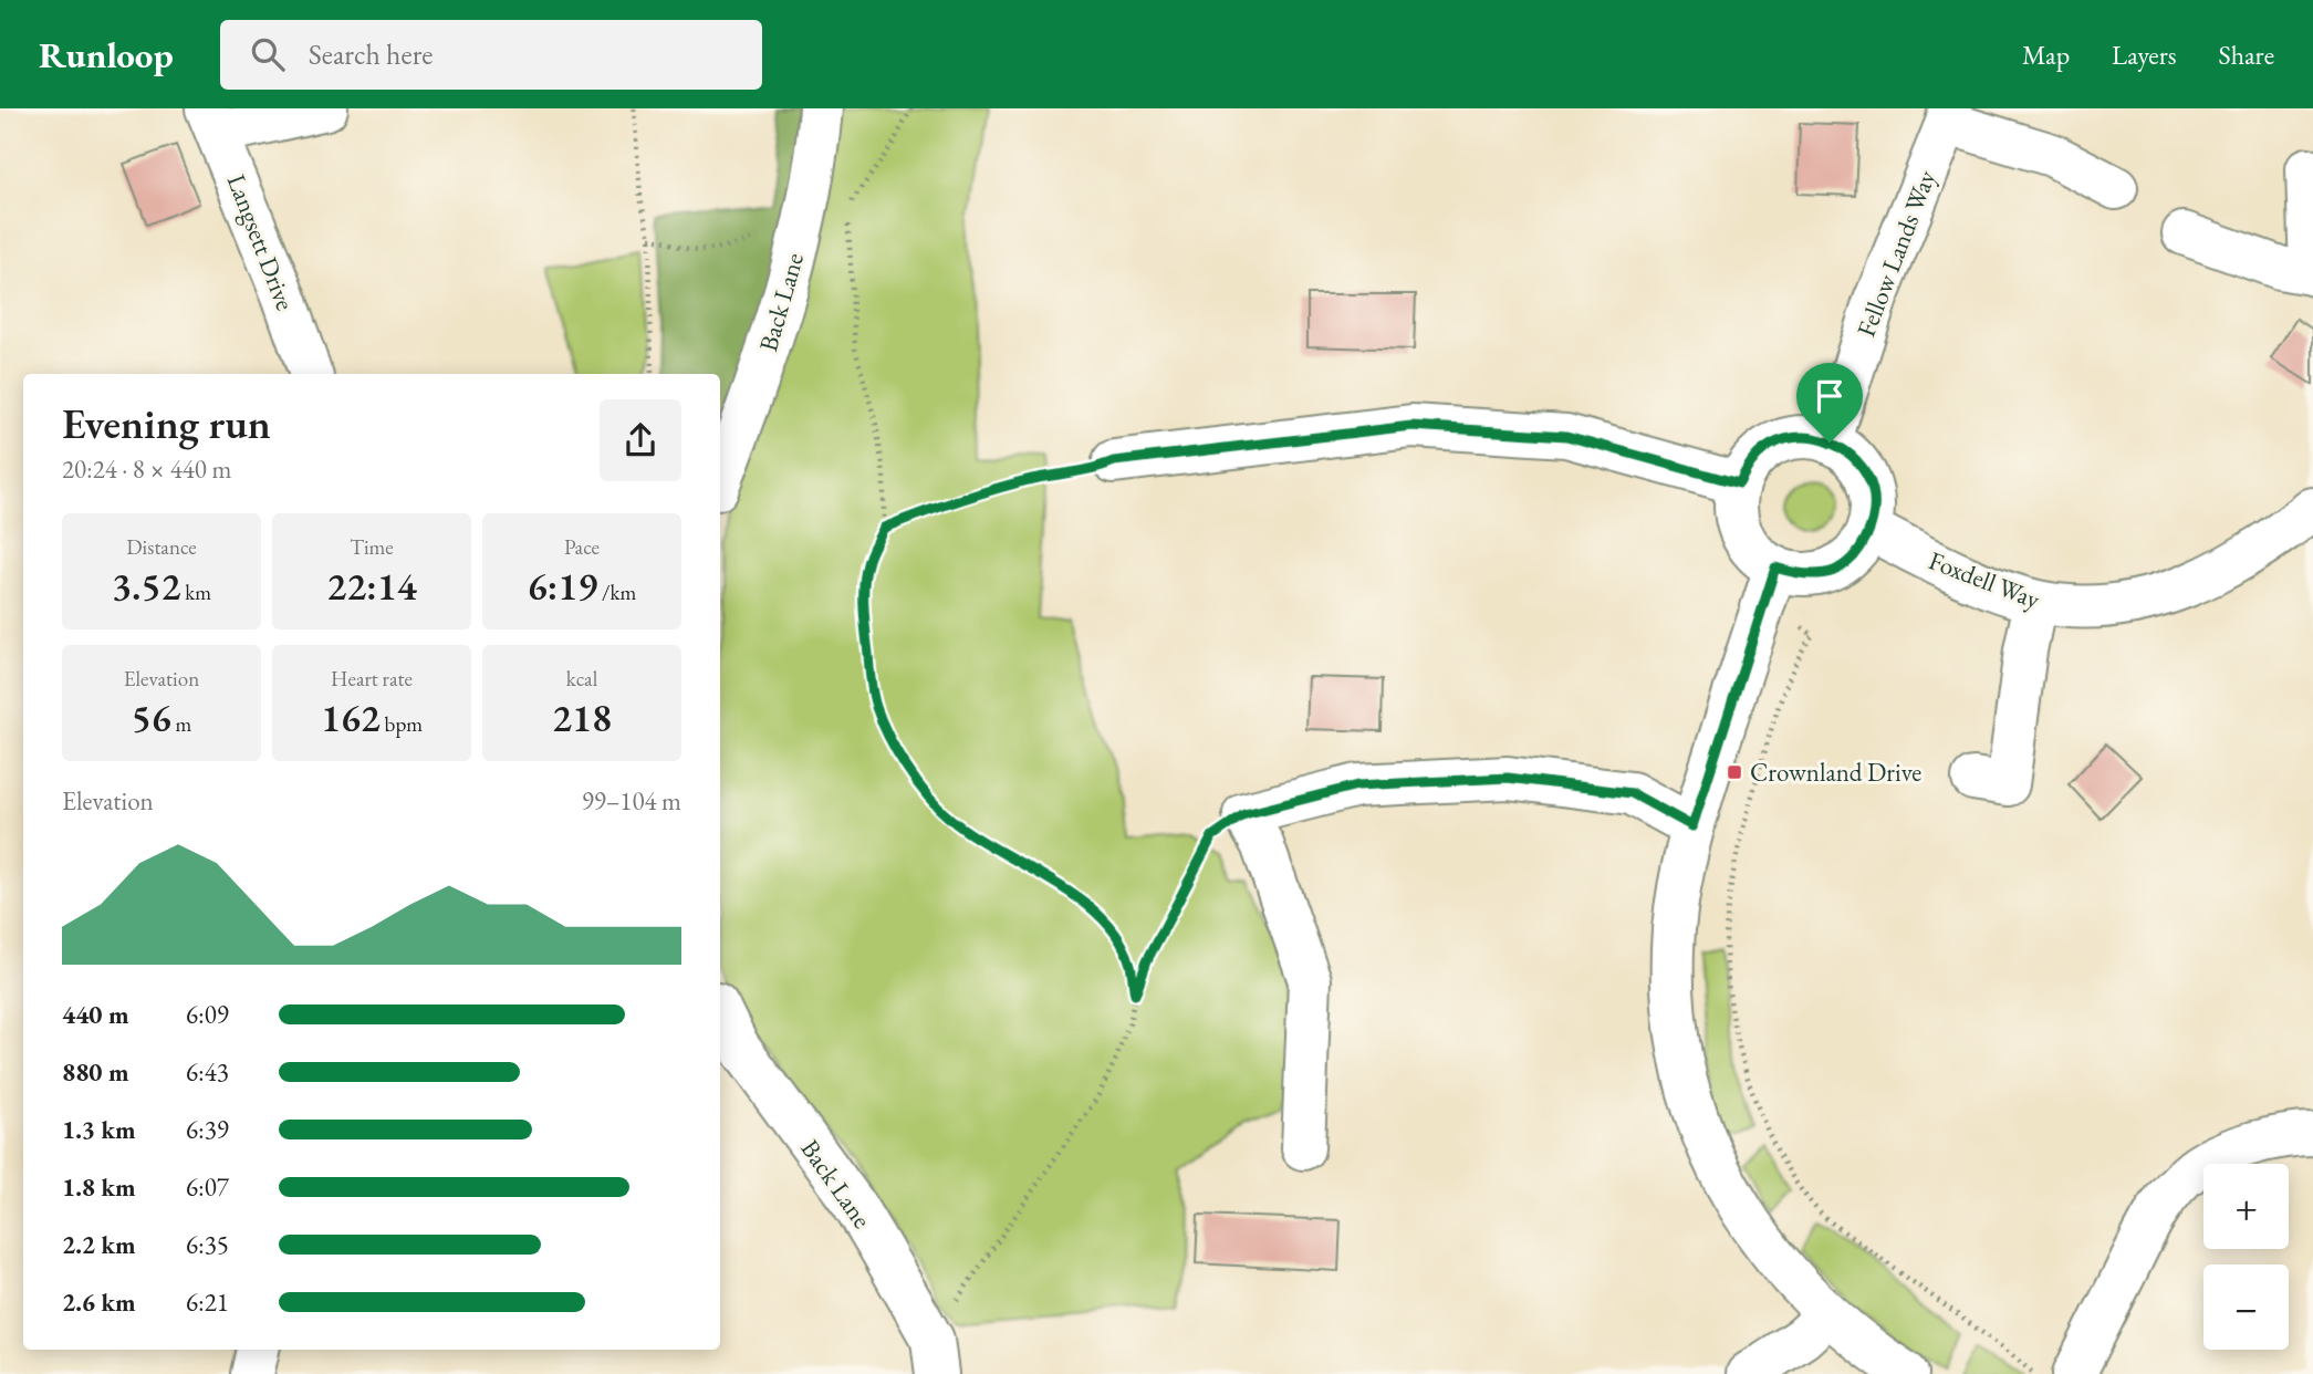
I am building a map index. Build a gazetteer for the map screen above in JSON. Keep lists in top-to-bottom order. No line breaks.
{"streets":{"street":["Langsett Drive","Fellow Lands Way","Back Lane","Foxdell Way"]},"crossings":[["Fellow Lands Way","Foxdell Way"]],"places":{"transit":["Crownland Drive"]},"page":{"header":"Runloop","search":"Search here","nav":["Map","Layers","Share"],"heading":["Evening run","20:24 · 8 × 440 m"],"stats":[["Distance","3.52 km"],["Time","22:14"],["Pace","6:19 /km"],["Elevation","56 m"],["Heart rate","162 bpm"],["kcal","218"]],"chart":["Elevation","99–104 m"],"list":[{"name":"440 m","note":"6:09"},{"name":"880 m","note":"6:43"},{"name":"1.3 km","note":"6:39"},{"name":"1.8 km","note":"6:07"},{"name":"2.2 km","note":"6:35"},{"name":"2.6 km","note":"6:21"}],"map_buttons":["+","−"]}}
